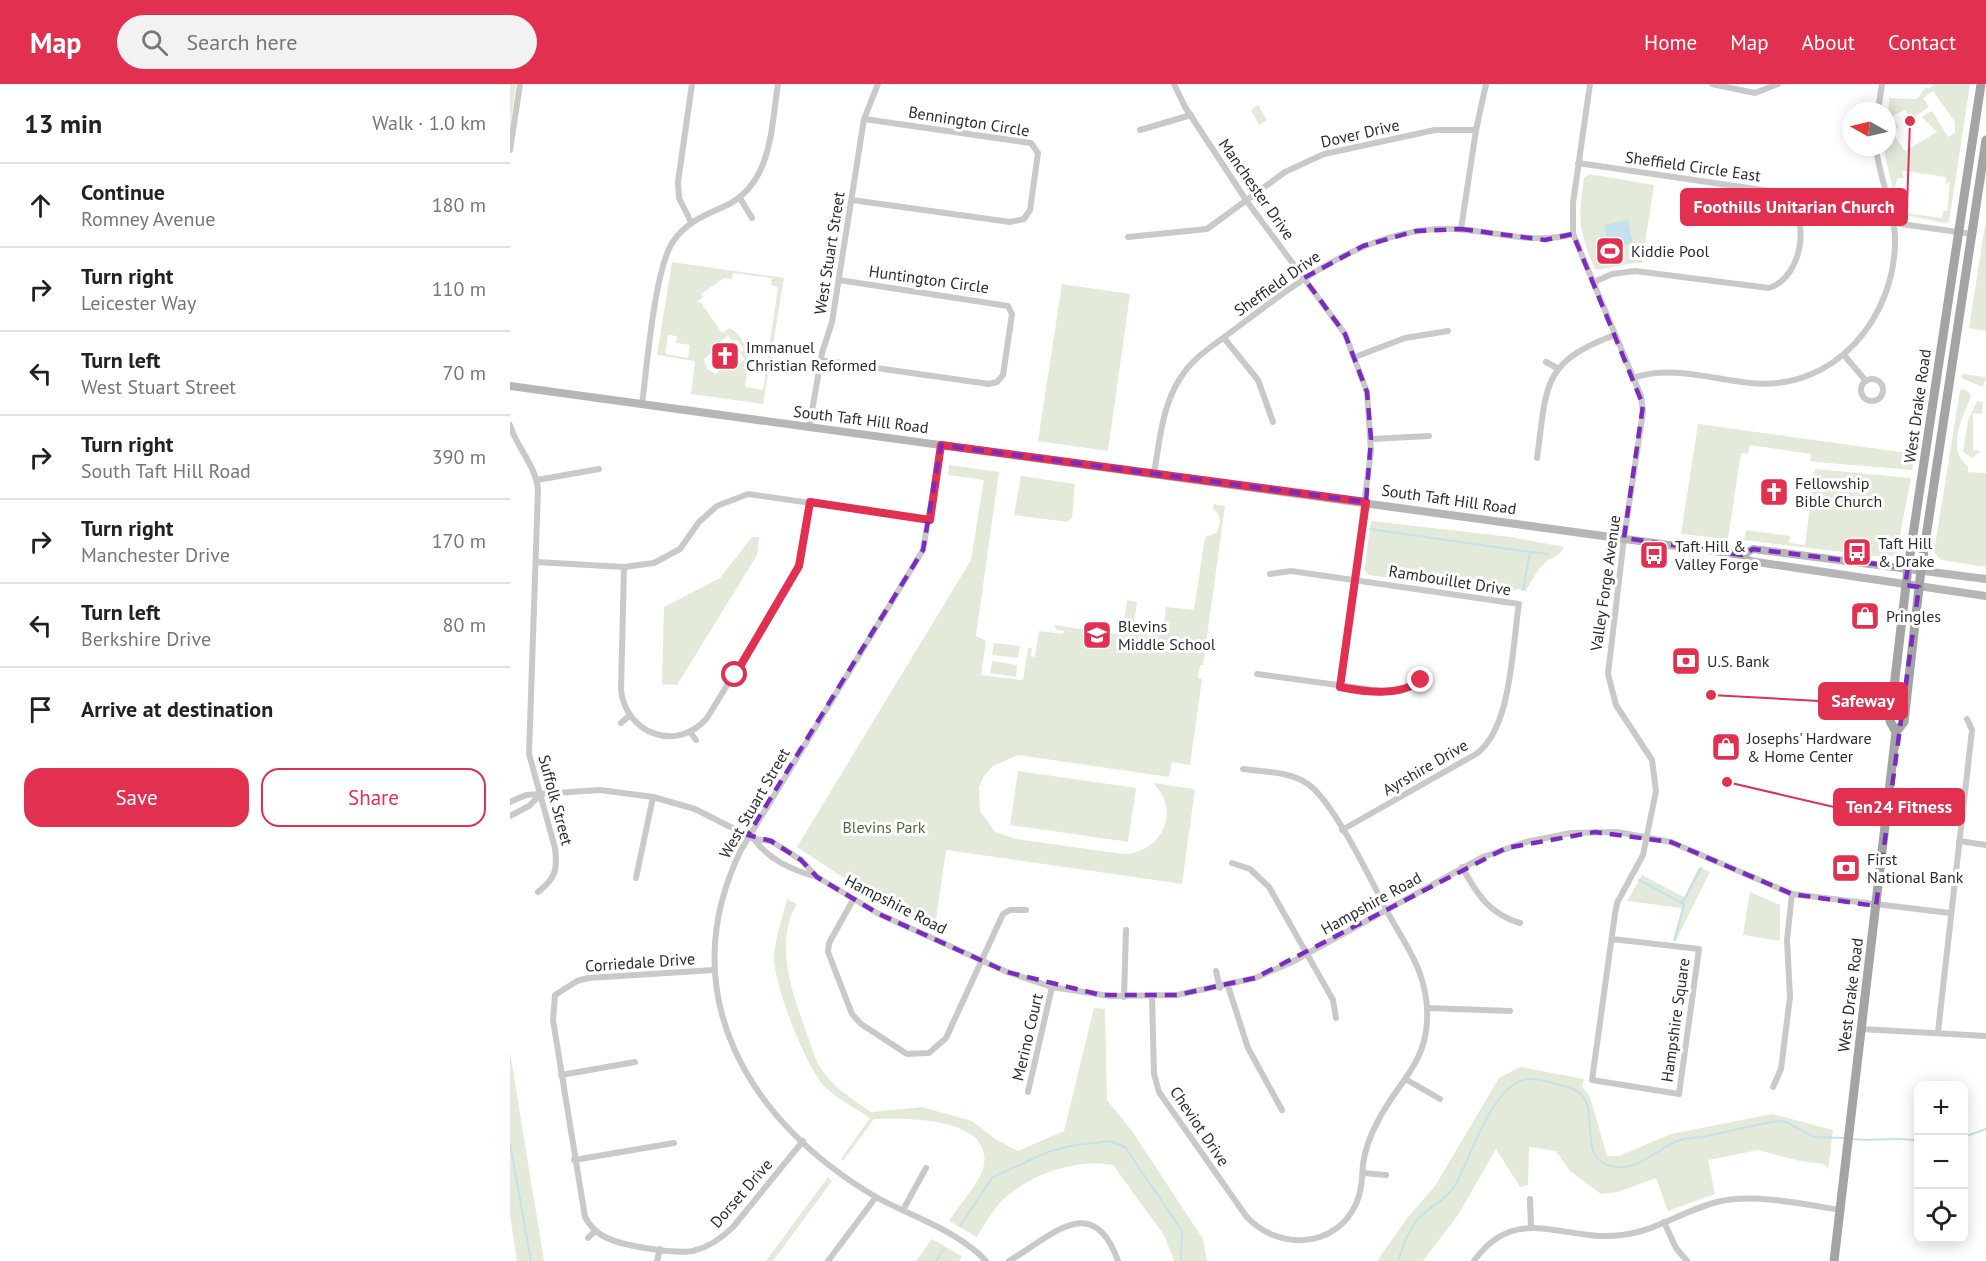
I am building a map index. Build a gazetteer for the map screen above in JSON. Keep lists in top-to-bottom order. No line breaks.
{"streets":{"main road":["West Drake Road","South Taft Hill Road"],"street":["Bennington Circle","Dover Drive","Sheffield Circle East","Manchester Drive","West Stuart Street","Huntington Circle","Sheffield Drive","Rambouillet Drive","Valley Forge Avenue","Ayrshire Drive","Suffolk Street","Hampshire Road","Corriedale Drive","Hampshire Square","Merino Court","Cheviot Drive","Dorset Drive"]},"crossings":[["Bennington Circle","West Stuart Street"],["Dover Drive","Manchester Drive"],["Sheffield Circle East","Valley Forge Avenue"],["Manchester Drive","Sheffield Drive"],["Manchester Drive","South Taft Hill Road"],["Manchester Drive","Rambouillet Drive"],["West Stuart Street","Huntington Circle"],["West Stuart Street","South Taft Hill Road"],["West Stuart Street","Hampshire Road"],["West Stuart Street","Corriedale Drive"],["West Stuart Street","Dorset Drive"],["Sheffield Drive","South Taft Hill Road"],["Sheffield Drive","Valley Forge Avenue"],["West Drake Road","South Taft Hill Road"],["West Drake Road","Hampshire Road"],["South Taft Hill Road","Valley Forge Avenue"],["Rambouillet Drive","Ayrshire Drive"],["Valley Forge Avenue","Hampshire Road"],["Valley Forge Avenue","Hampshire Square"],["Suffolk Street","Hampshire Road"],["Hampshire Road","Merino Court"],["Hampshire Road","Cheviot Drive"]],"parks":["Blevins Park"],"places":{"other":["Foothills Unitarian Church","Safeway","Ten24 Fitness"],"sports":["Kiddie Pool"],"church":["Immanuel Christian Reformed","Fellowship Bible Church"],"bus stop":["Taft Hill & Drake","Taft Hill & Valley Forge"],"shop":["Pringles","Josephs' Hardware & Home Center"],"school or university":["Blevins Middle School"],"bank":["U.S. Bank","First National Bank"]},"north":"left","page":{"header":"Map","search":"Search here","nav":["Home","Map","About","Contact"],"heading":["13 min","Walk · 1.0 km"],"list":[["Continue","Romney Avenue","180 m"],["Turn right","Leicester Way","110 m"],["Turn left","West Stuart Street","70 m"],["Turn right","South Taft Hill Road","390 m"],["Turn right","Manchester Drive","170 m"],["Turn left","Berkshire Drive","80 m"],"Arrive at destination"],"buttons":["Save","Share"],"map_buttons":["+","−"]}}
